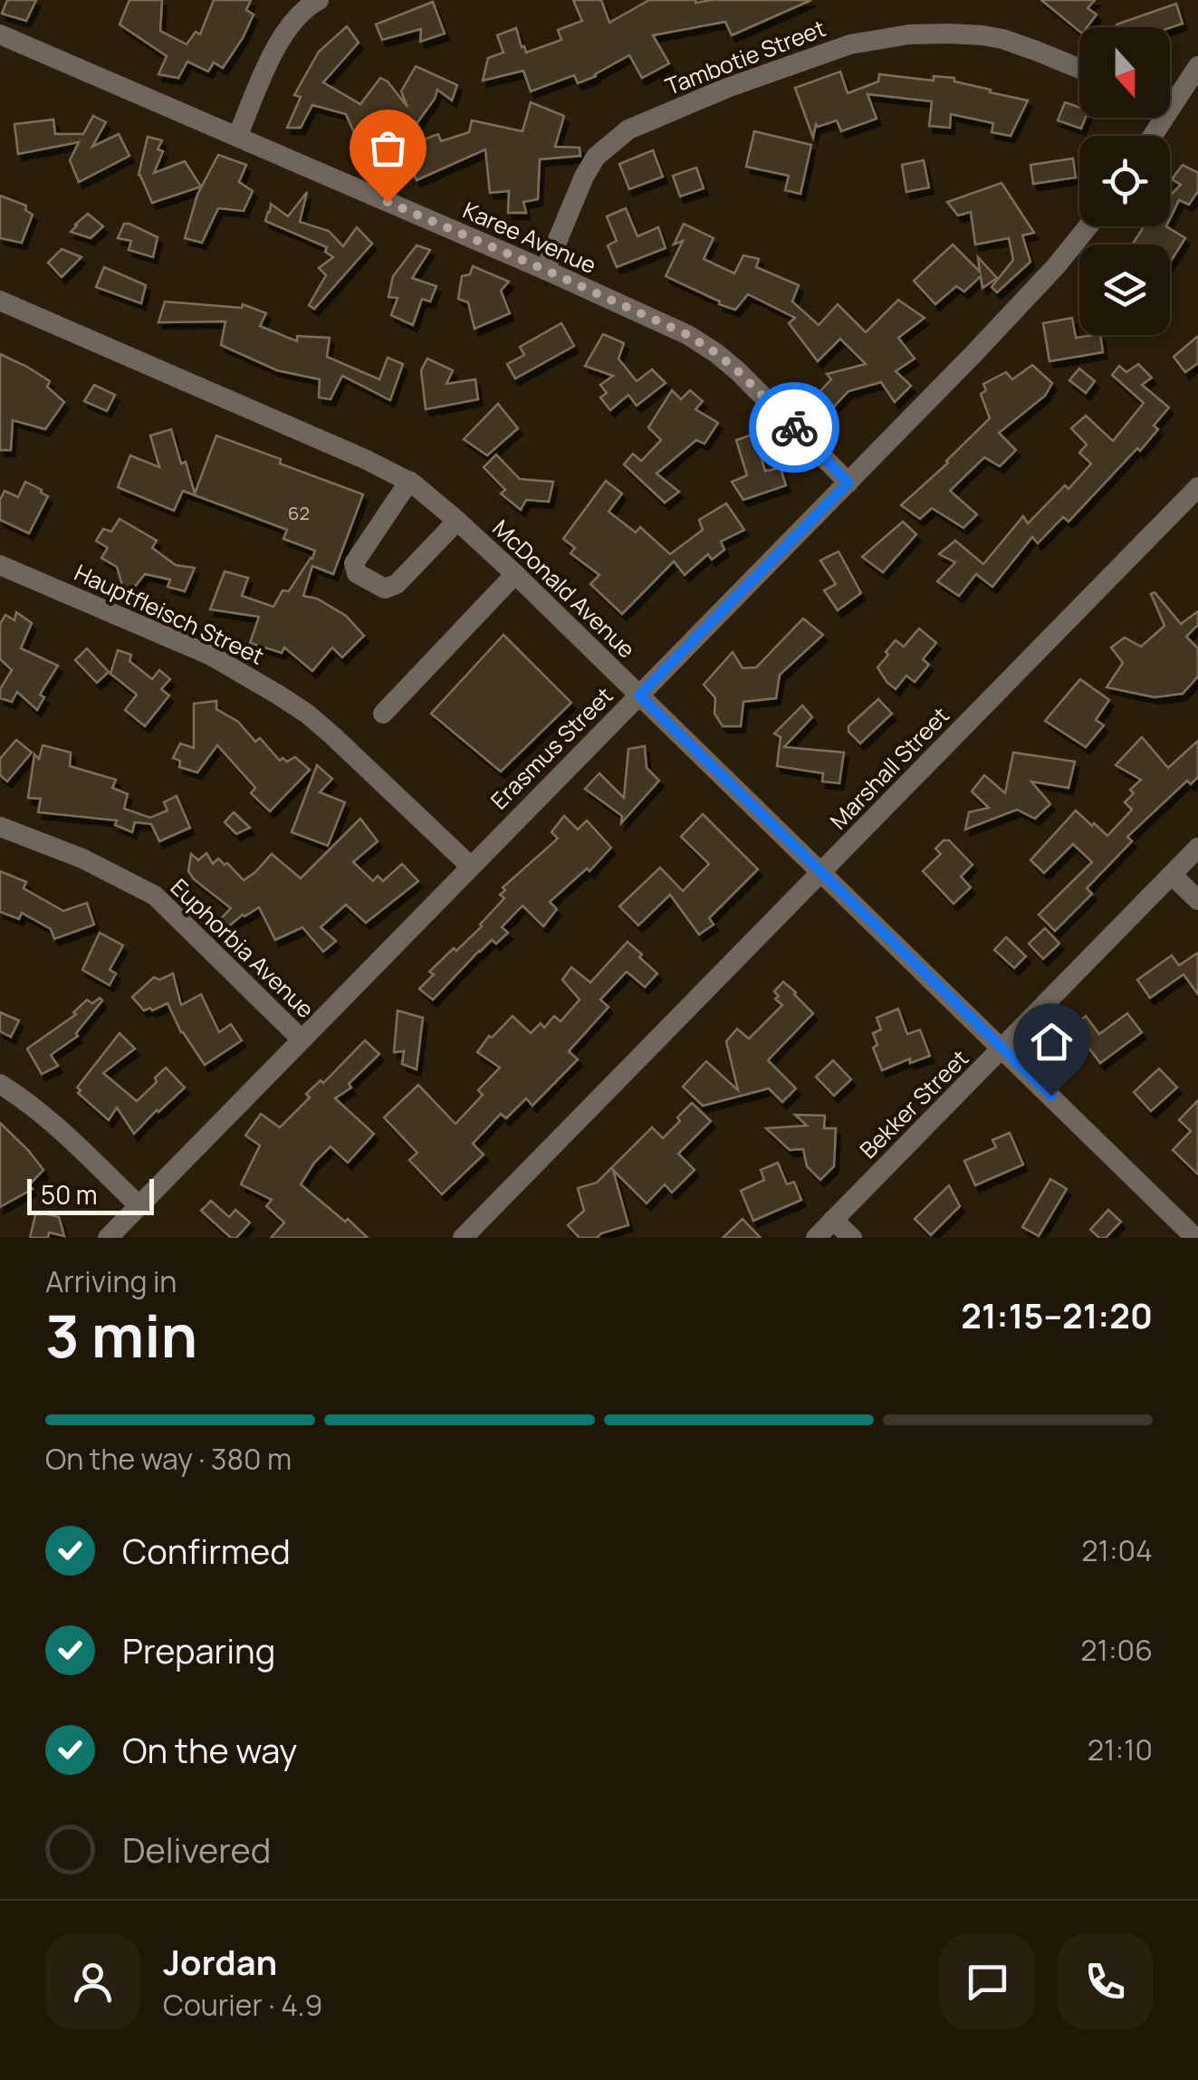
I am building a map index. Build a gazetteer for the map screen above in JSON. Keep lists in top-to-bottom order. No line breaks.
{"streets":{"street":["Tambotie Street","Karee Avenue","McDonald Avenue","Hauptfleisch Street","Erasmus Street","Marshall Street","Euphorbia Avenue","Bekker Street"]},"crossings":[["Tambotie Street","Karee Avenue"],["Karee Avenue","Erasmus Street"],["McDonald Avenue","Erasmus Street"],["McDonald Avenue","Marshall Street"],["McDonald Avenue","Bekker Street"],["Hauptfleisch Street","Erasmus Street"],["Erasmus Street","Euphorbia Avenue"]],"house_numbers":["62"],"scale_bar":"50 m","north":"bottom","page":{"scale":"50 m","heading":["3 min","Arriving in","21:15–21:20"],"panel":["Jordan","Courier · 4.9"],"bar":"On the way · 380 m","list":[["Confirmed","21:04"],["Preparing","21:06"],["On the way","21:10"],"Delivered"]}}
